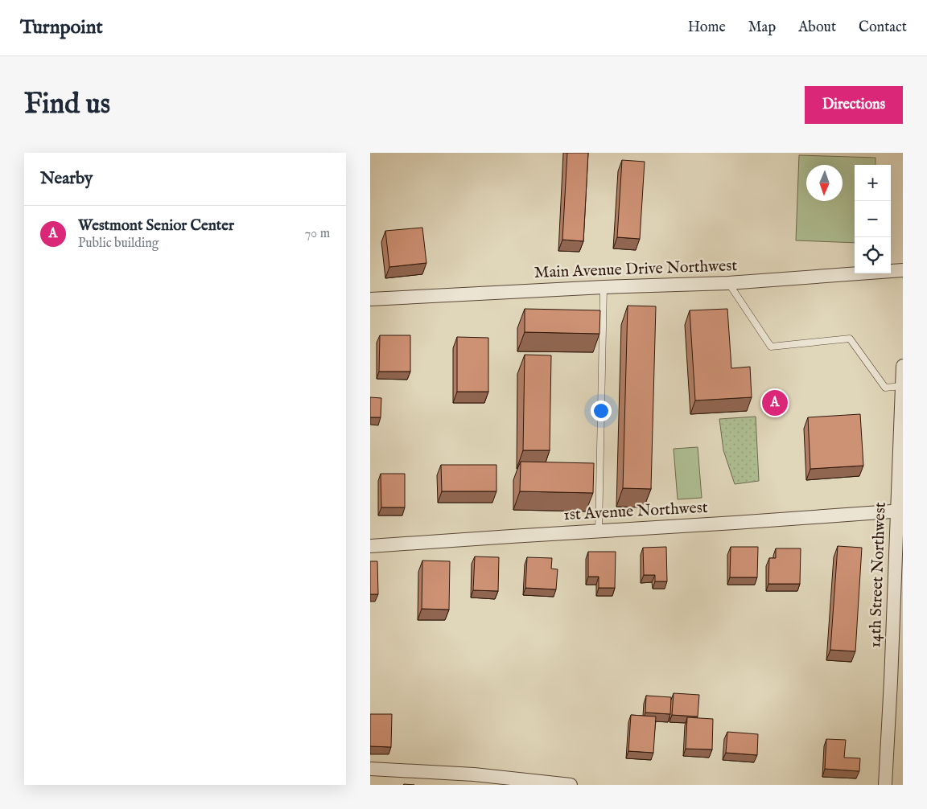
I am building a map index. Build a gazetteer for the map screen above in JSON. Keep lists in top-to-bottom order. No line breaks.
{"streets":{"street":["Main Avenue Drive Northwest","1st Avenue Northwest","14th Street Northwest"]},"crossings":[["1st Avenue Northwest","14th Street Northwest"]],"north":"bottom","page":{"header":"Turnpoint","nav":["Home","Map","About","Contact"],"buttons":"Directions","title":"Find us","heading":"Nearby","map_buttons":["+","−"],"list":[{"mark":"A","name":"Westmont Senior Center","note":"Public building","value":"70 m"}],"pins":"A"}}
